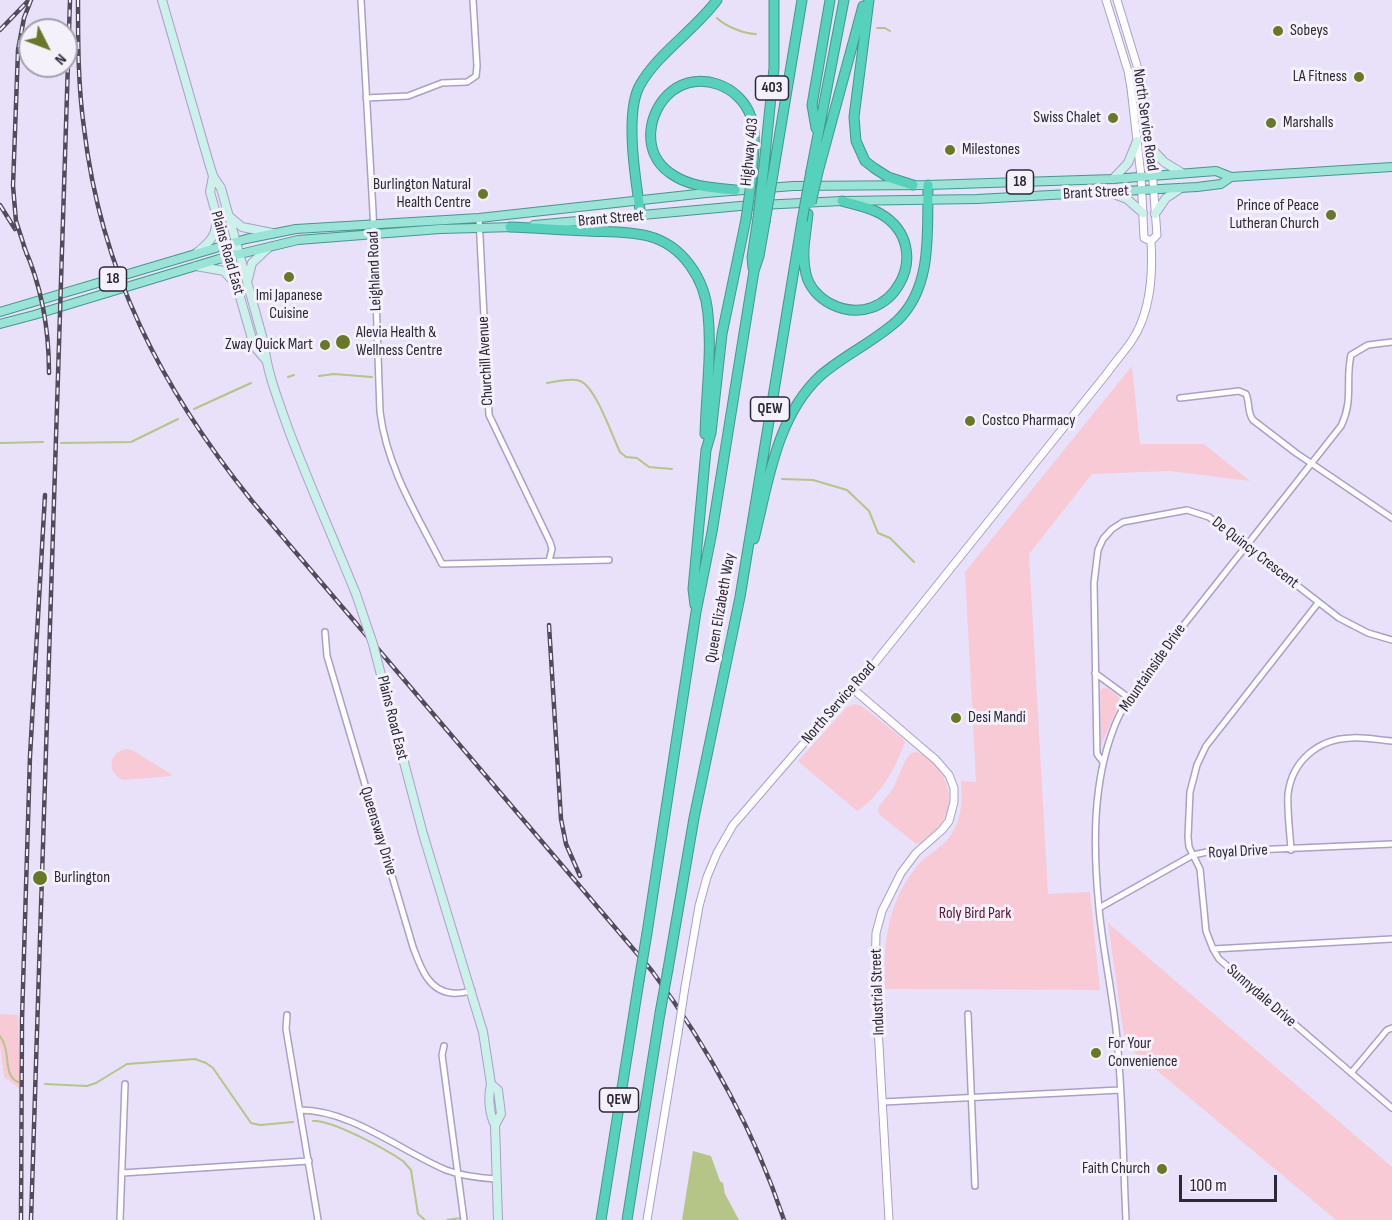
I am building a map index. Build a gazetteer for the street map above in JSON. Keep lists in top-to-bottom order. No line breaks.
{"streets":{"highway":["403","Highway 403","QEW","Queen Elizabeth Way"],"main road":["18","Brant Street","Plains Road East"],"street":["North Service Road","Leighland Road","Churchill Avenue","De Quincy Crescent","Mountainside Drive","Queensway Drive","Royal Drive","Industrial Street","Sunnydale Drive"]},"crossings":[["North Service Road","Brant Street"],["North Service Road","Industrial Street"],["Highway 403","Queen Elizabeth Way"],["Brant Street","Plains Road East"],["Brant Street","Leighland Road"],["Brant Street","Churchill Avenue"],["Plains Road East","Queensway Drive"],["Leighland Road","Churchill Avenue"],["De Quincy Crescent","Mountainside Drive"],["De Quincy Crescent","Sunnydale Drive"],["Mountainside Drive","Royal Drive"],["Royal Drive","Sunnydale Drive"]],"parks":["Roly Bird Park"],"places":["Sobeys","LA Fitness","Swiss Chalet","Marshalls","Milestones","Burlington Natural Health Centre","Prince of Peace Lutheran Church","Imi Japanese Cuisine","Alevia Health & Wellness Centre","Zway Quick Mart","Costco Pharmacy","Desi Mandi","Burlington","For Your Convenience","Faith Church"],"scale_bar":"100 m","north":"bottom right"}
